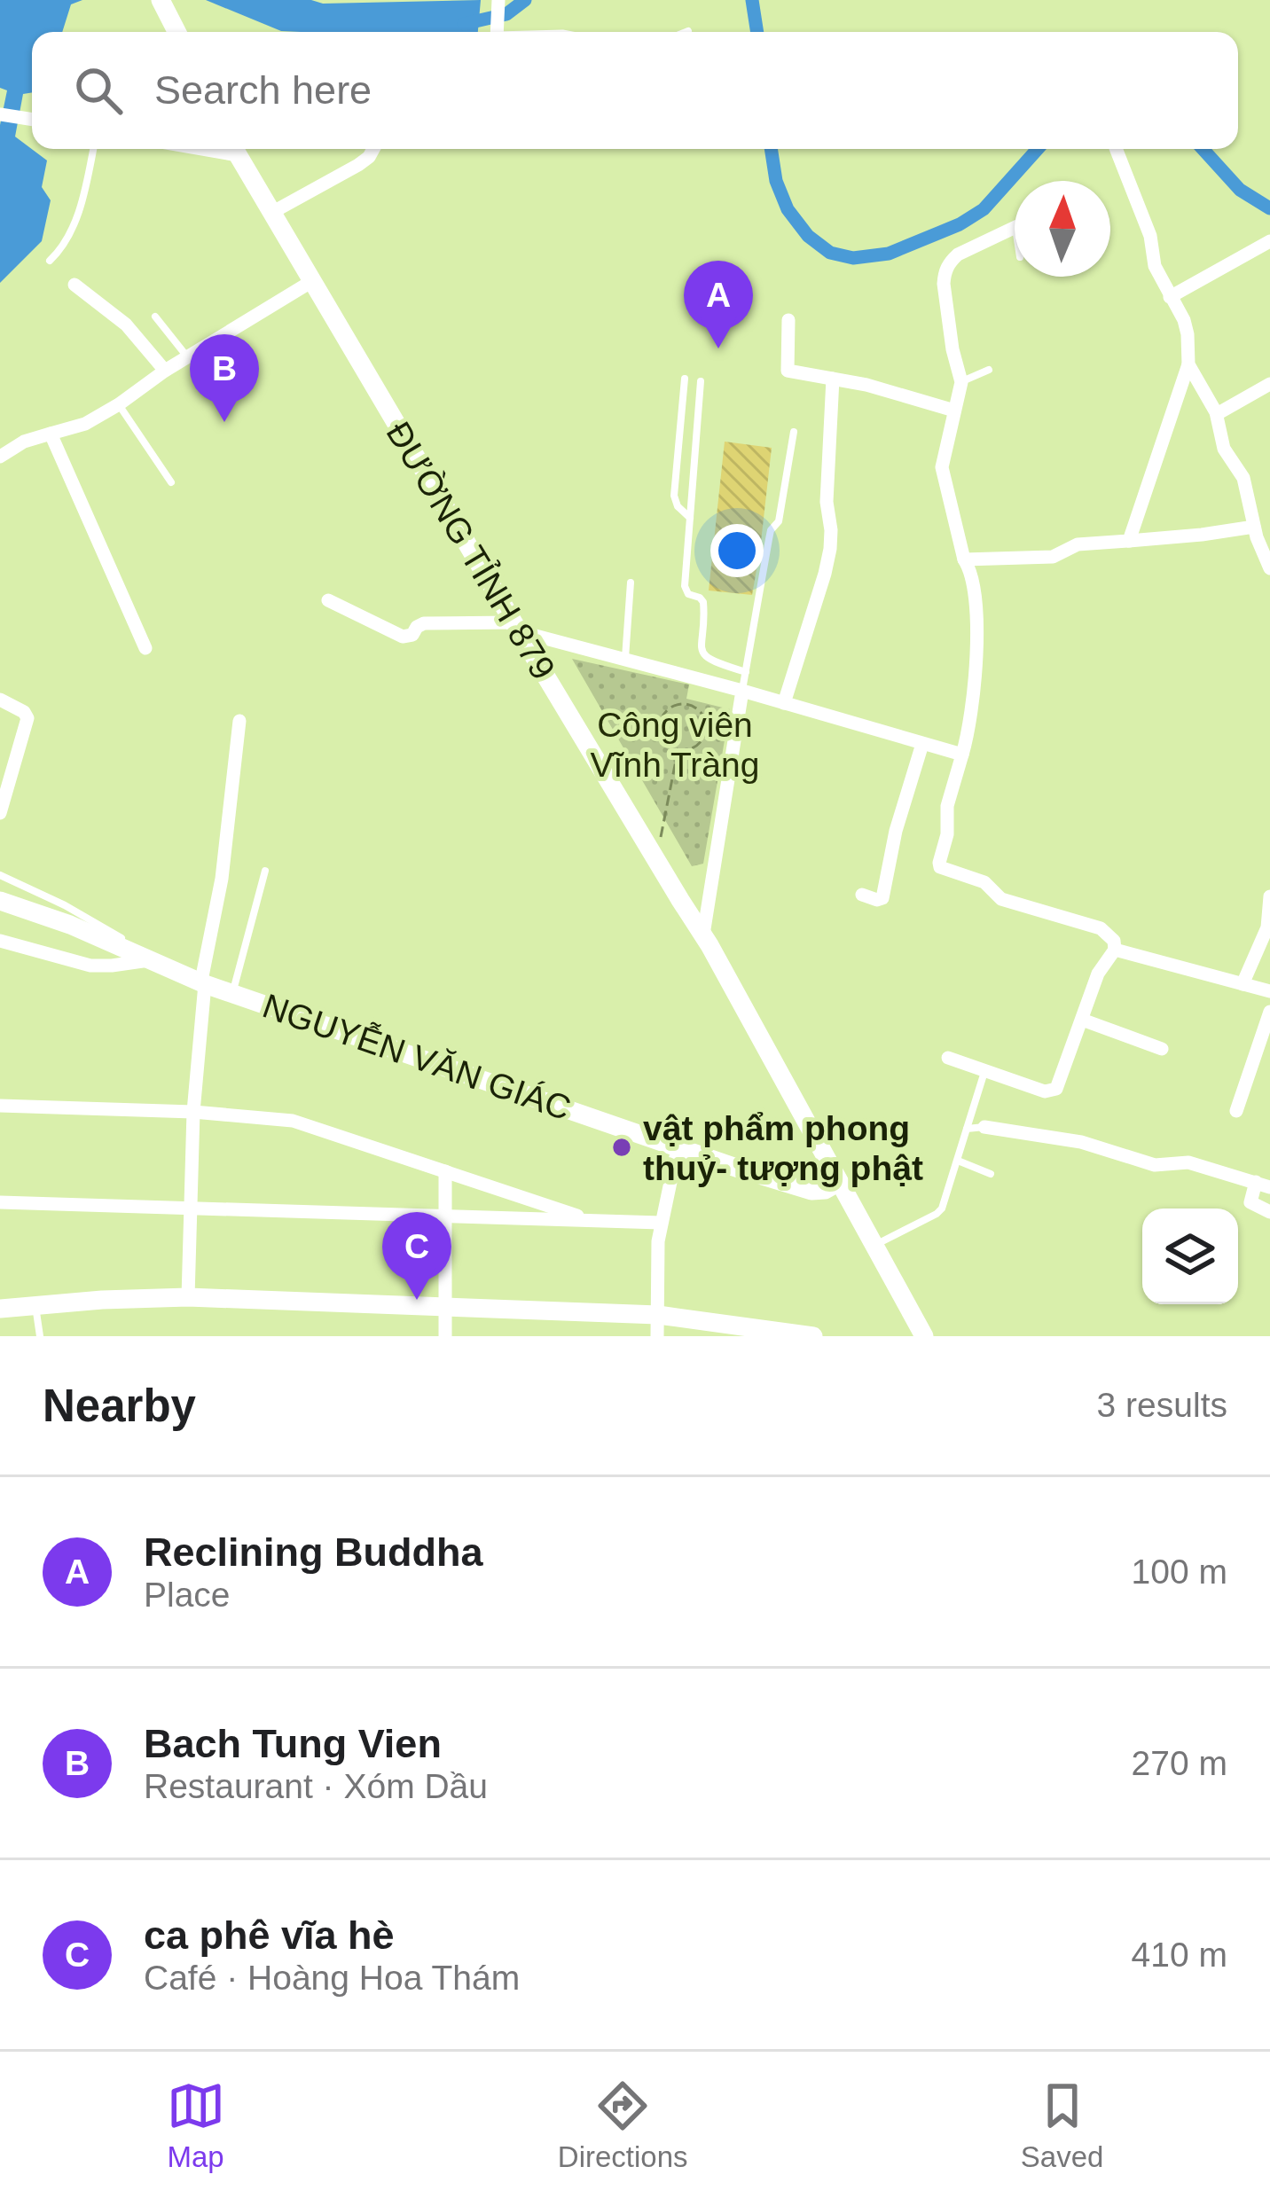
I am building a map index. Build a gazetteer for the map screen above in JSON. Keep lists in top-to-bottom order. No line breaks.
{"streets":{"main road":["ĐƯỜNG TỈNH 879","NGUYỄN VĂN GIÁC"]},"crossings":[["ĐƯỜNG TỈNH 879","NGUYỄN VĂN GIÁC"]],"parks":["Công viên Vĩnh Tràng"],"places":["vật phẩm phong thuỷ- tượng phật"],"north":"top","page":{"search":"Search here","pins":["A","B","C"],"heading":["Nearby","3 results"],"list":[{"mark":"A","name":"Reclining Buddha","note":"Place","value":"100 m"},{"mark":"B","name":"Bach Tung Vien","note":"Restaurant · Xóm Dầu","value":"270 m"},{"mark":"C","name":"ca phê vĩa hè","note":"Café · Hoàng Hoa Thám","value":"410 m"}],"nav":["Map","Directions","Saved"]}}
